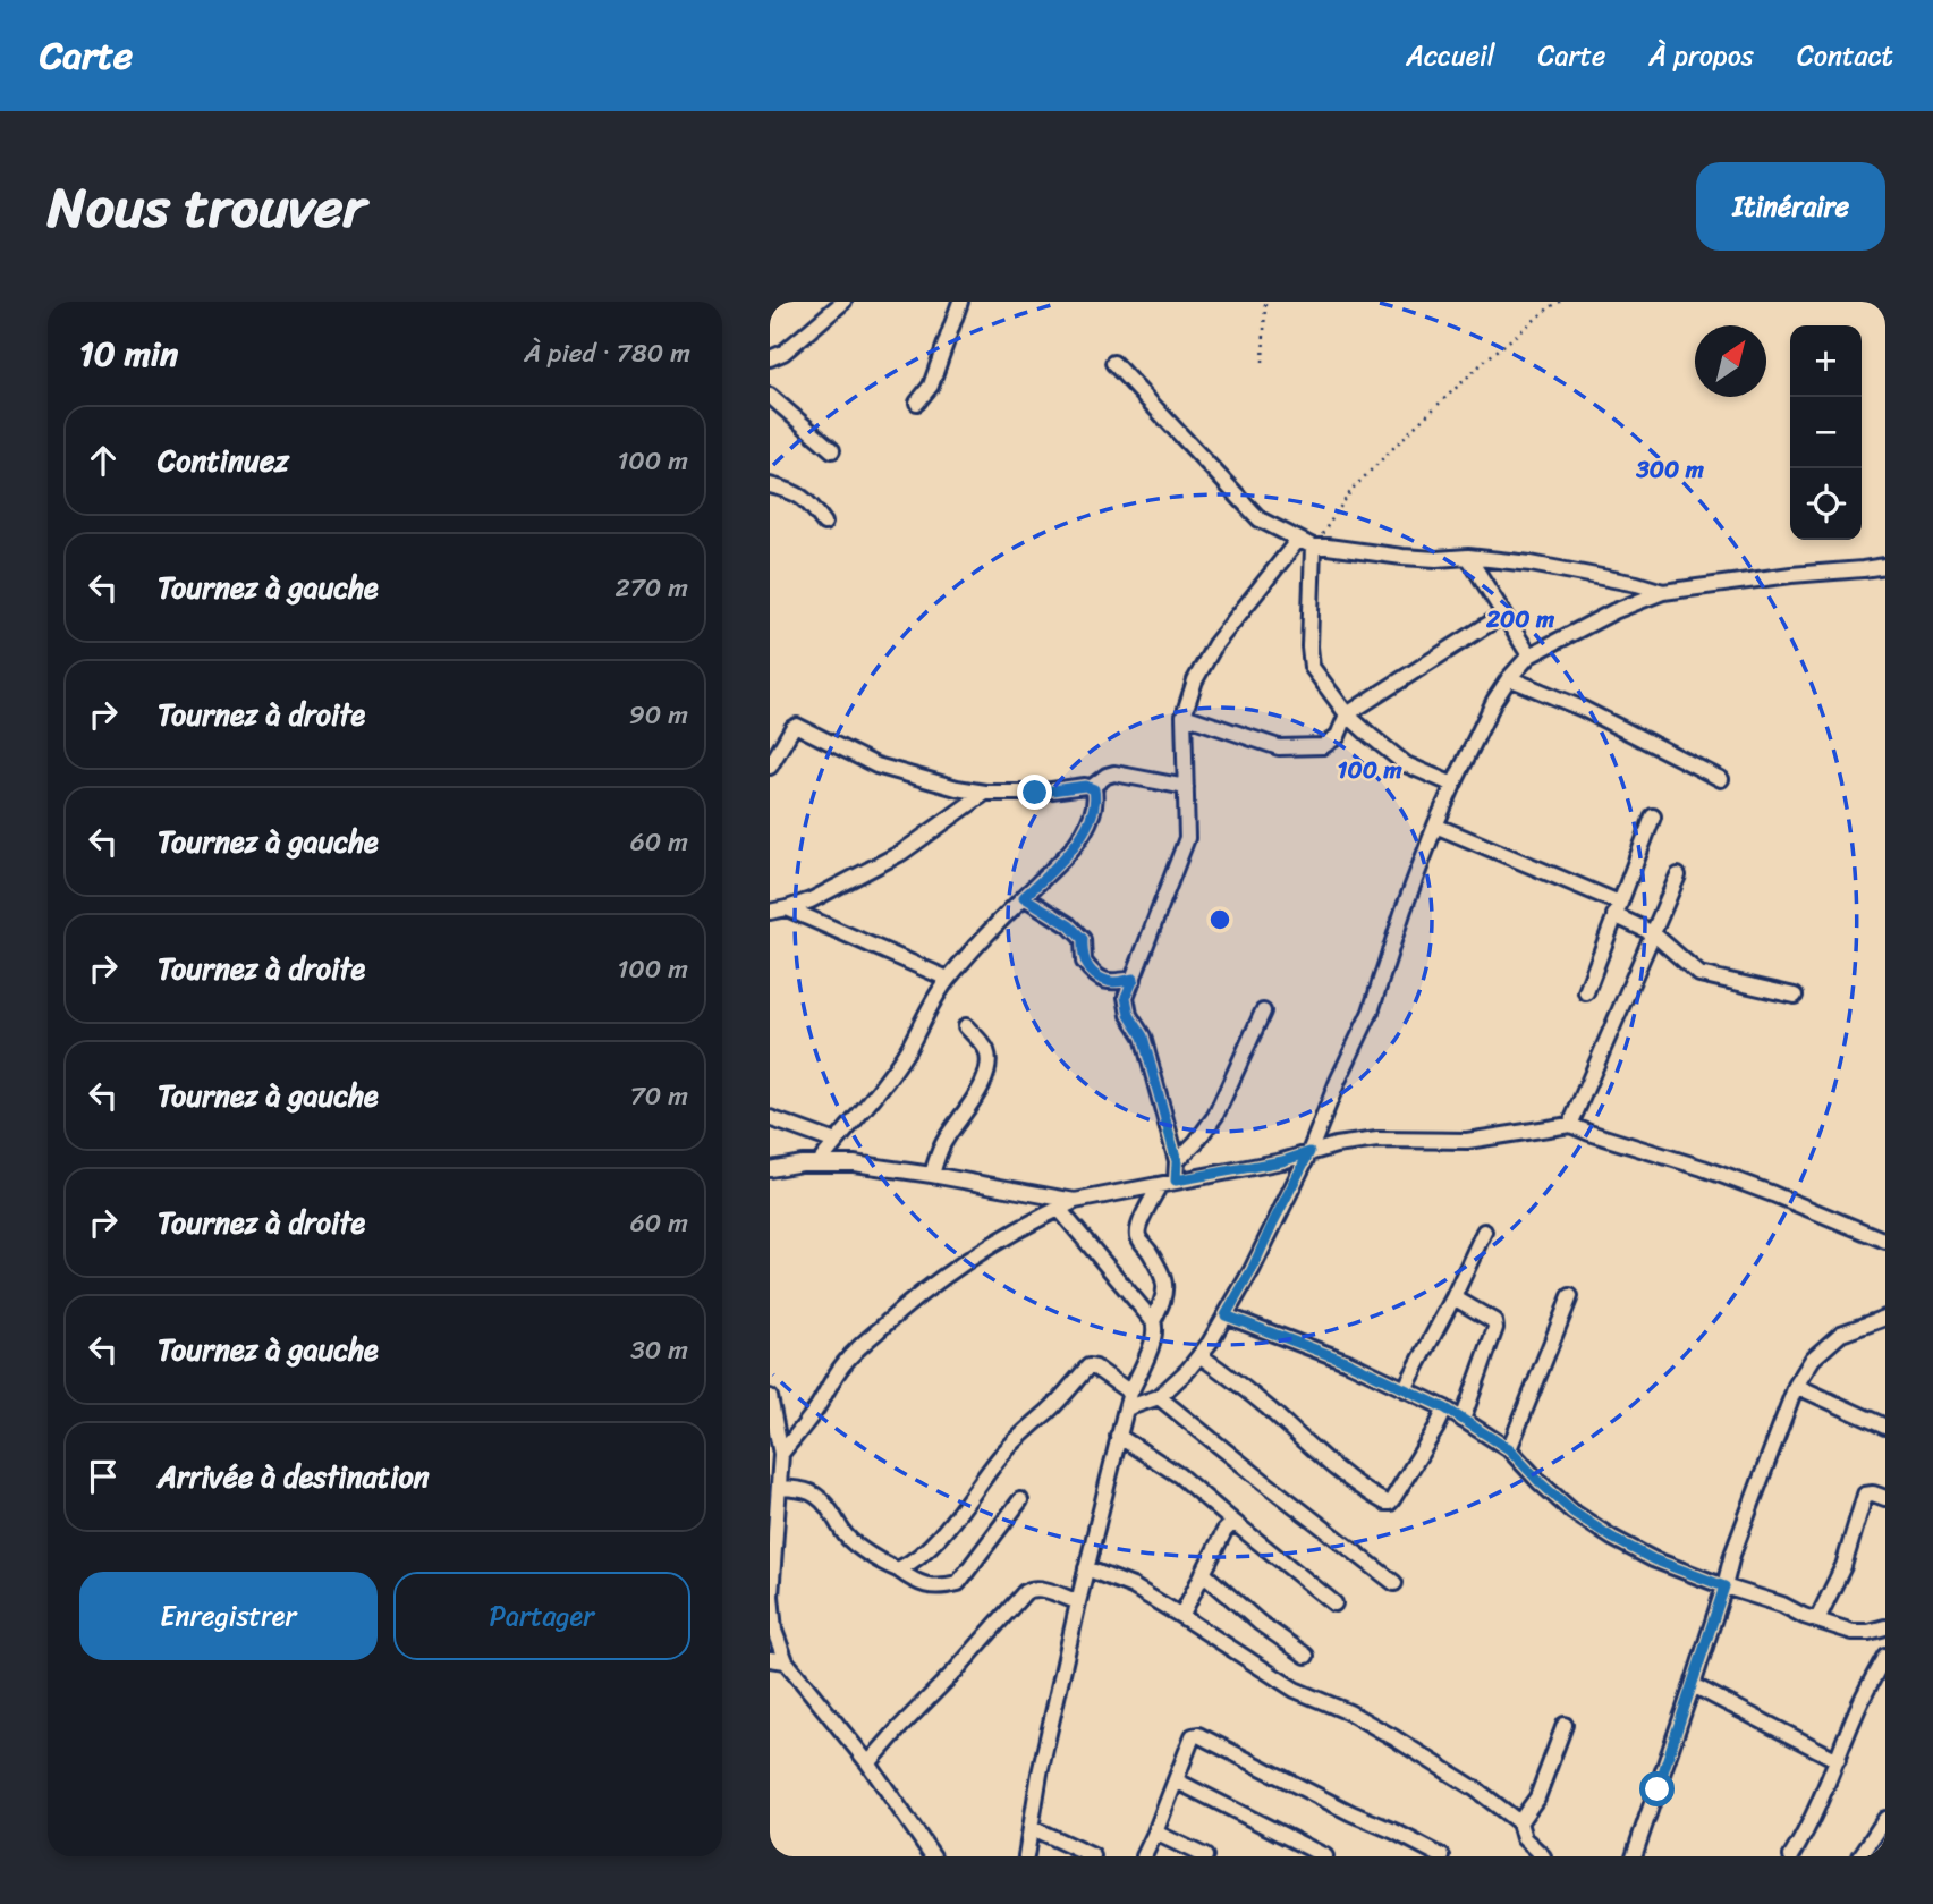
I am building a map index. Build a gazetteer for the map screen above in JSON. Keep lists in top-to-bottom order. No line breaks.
{"north":"top right","page":{"header":"Carte","nav":["Accueil","Carte","À propos","Contact"],"title":"Nous trouver","buttons":["Itinéraire",["Enregistrer","Partager"]],"heading":["10 min","À pied · 780 m"],"map_buttons":["+","−"],"list":[["Continuez","100 m"],["Tournez à gauche","270 m"],["Tournez à droite","90 m"],["Tournez à gauche","60 m"],["Tournez à droite","100 m"],["Tournez à gauche","70 m"],["Tournez à droite","60 m"],["Tournez à gauche","30 m"],"Arrivée à destination"]},"rings":["300 m","200 m","100 m"]}
